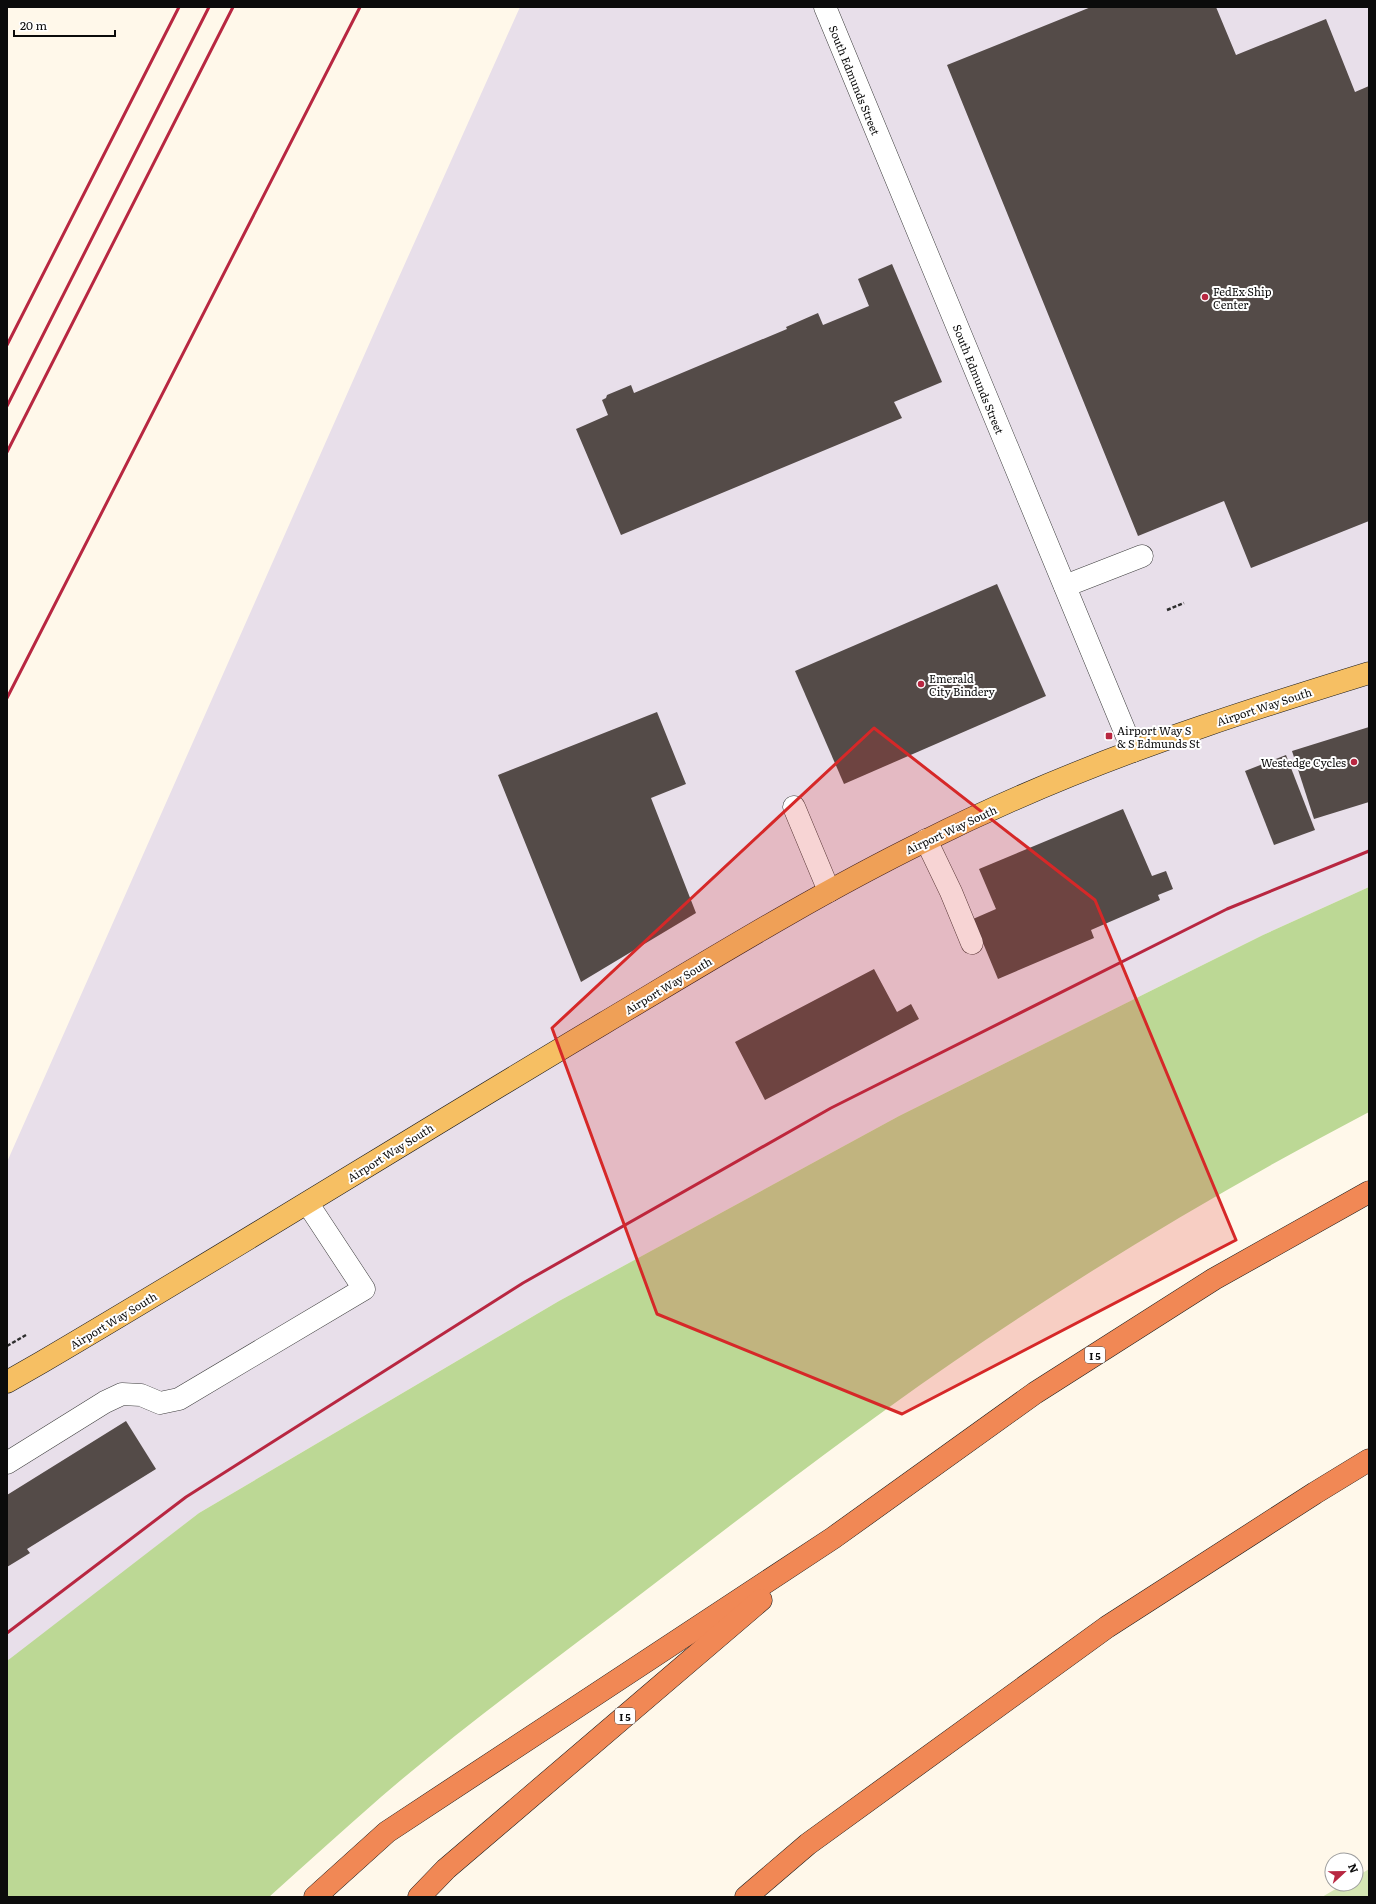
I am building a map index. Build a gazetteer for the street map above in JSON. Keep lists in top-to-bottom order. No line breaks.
{"streets":{"highway":["I 5"],"main road":["Airport Way South"],"street":["South Edmunds Street"]},"crossings":[["South Edmunds Street","Airport Way South"]],"places":{"other":["FedEx Ship Center","Emerald City Bindery","Westedge Cycles"],"transit":["Airport Way S & S Edmunds St"]},"scale_bar":"20 m","north":"right"}
